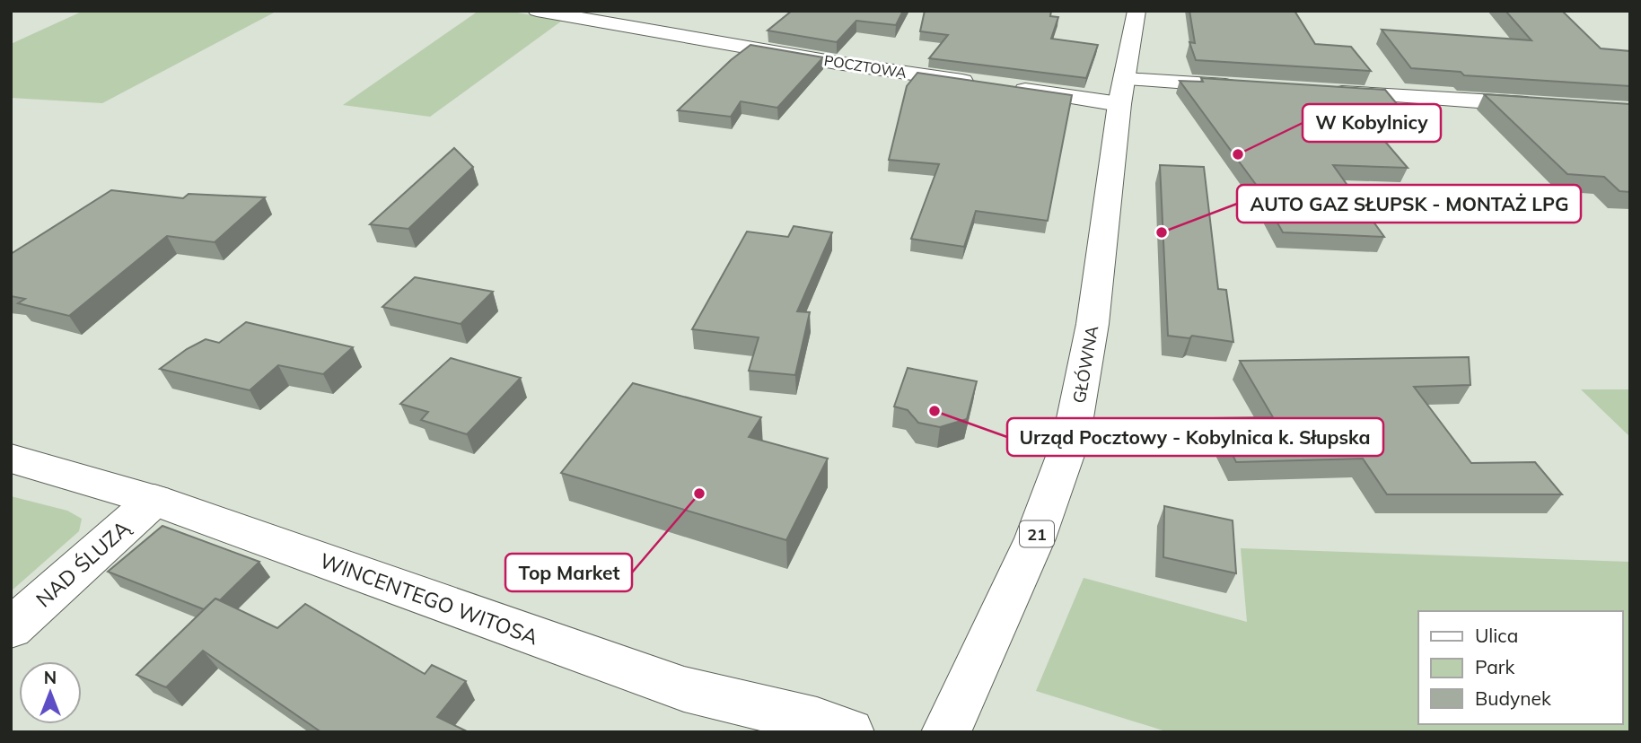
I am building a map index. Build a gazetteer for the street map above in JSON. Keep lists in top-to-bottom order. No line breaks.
{"streets":{"street":["POCZTOWA","GŁÓWNA","21","NAD ŚLUZĄ","WINCENTEGO WITOSA"]},"crossings":[["NAD ŚLUZĄ","WINCENTEGO WITOSA"]],"places":["W Kobylnicy","AUTO GAZ SŁUPSK - MONTAŻ LPG","Urząd Pocztowy - Kobylnica k. Słupska","Top Market"],"legend":["Ulica","Park","Budynek"],"north":"top"}
